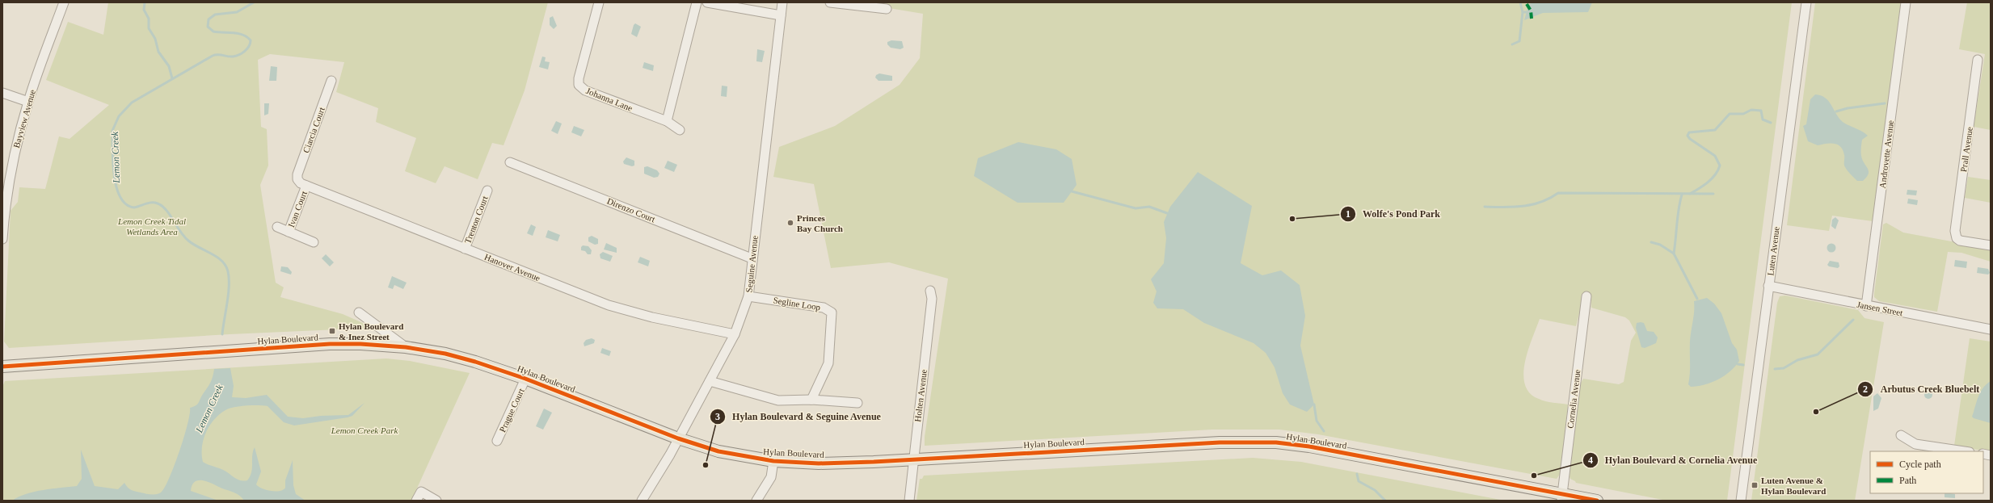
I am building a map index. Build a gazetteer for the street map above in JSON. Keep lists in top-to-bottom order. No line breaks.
{"streets":{"main road":["Hylan Boulevard"],"street":["Johanna Lane","Bayview Avenue","Ciarcia Court","Prall Avenue","Androvette Avenue","Ivan Court","Direnzo Court","Trenton Court","Luten Avenue","Seguine Avenue","Hanover Avenue","Segline Loop","Jansen Street","Holten Avenue","Cornelia Avenue","Prague Court"]},"crossings":[["Ciarcia Court","Hanover Avenue"],["Androvette Avenue","Jansen Street"],["Ivan Court","Hanover Avenue"],["Direnzo Court","Seguine Avenue"],["Trenton Court","Hanover Avenue"],["Luten Avenue","Jansen Street"],["Seguine Avenue","Hanover Avenue"],["Seguine Avenue","Segline Loop"],["Seguine Avenue","Hylan Boulevard"],["Hylan Boulevard","Holten Avenue"],["Hylan Boulevard","Cornelia Avenue"],["Hylan Boulevard","Prague Court"]],"water":["Lemon Creek"],"parks":["Lemon Creek Tidal Wetlands Area","Lemon Creek Park"],"places":{"other":["Wolfe's Pond Park","Princes Bay Church","Arbutus Creek Bluebelt","Hylan Boulevard & Seguine Avenue","Hylan Boulevard & Cornelia Avenue"],"transit":["Hylan Boulevard & Inez Street","Luten Avenue & Hylan Boulevard"]},"legend":["Cycle path","Path"]}
